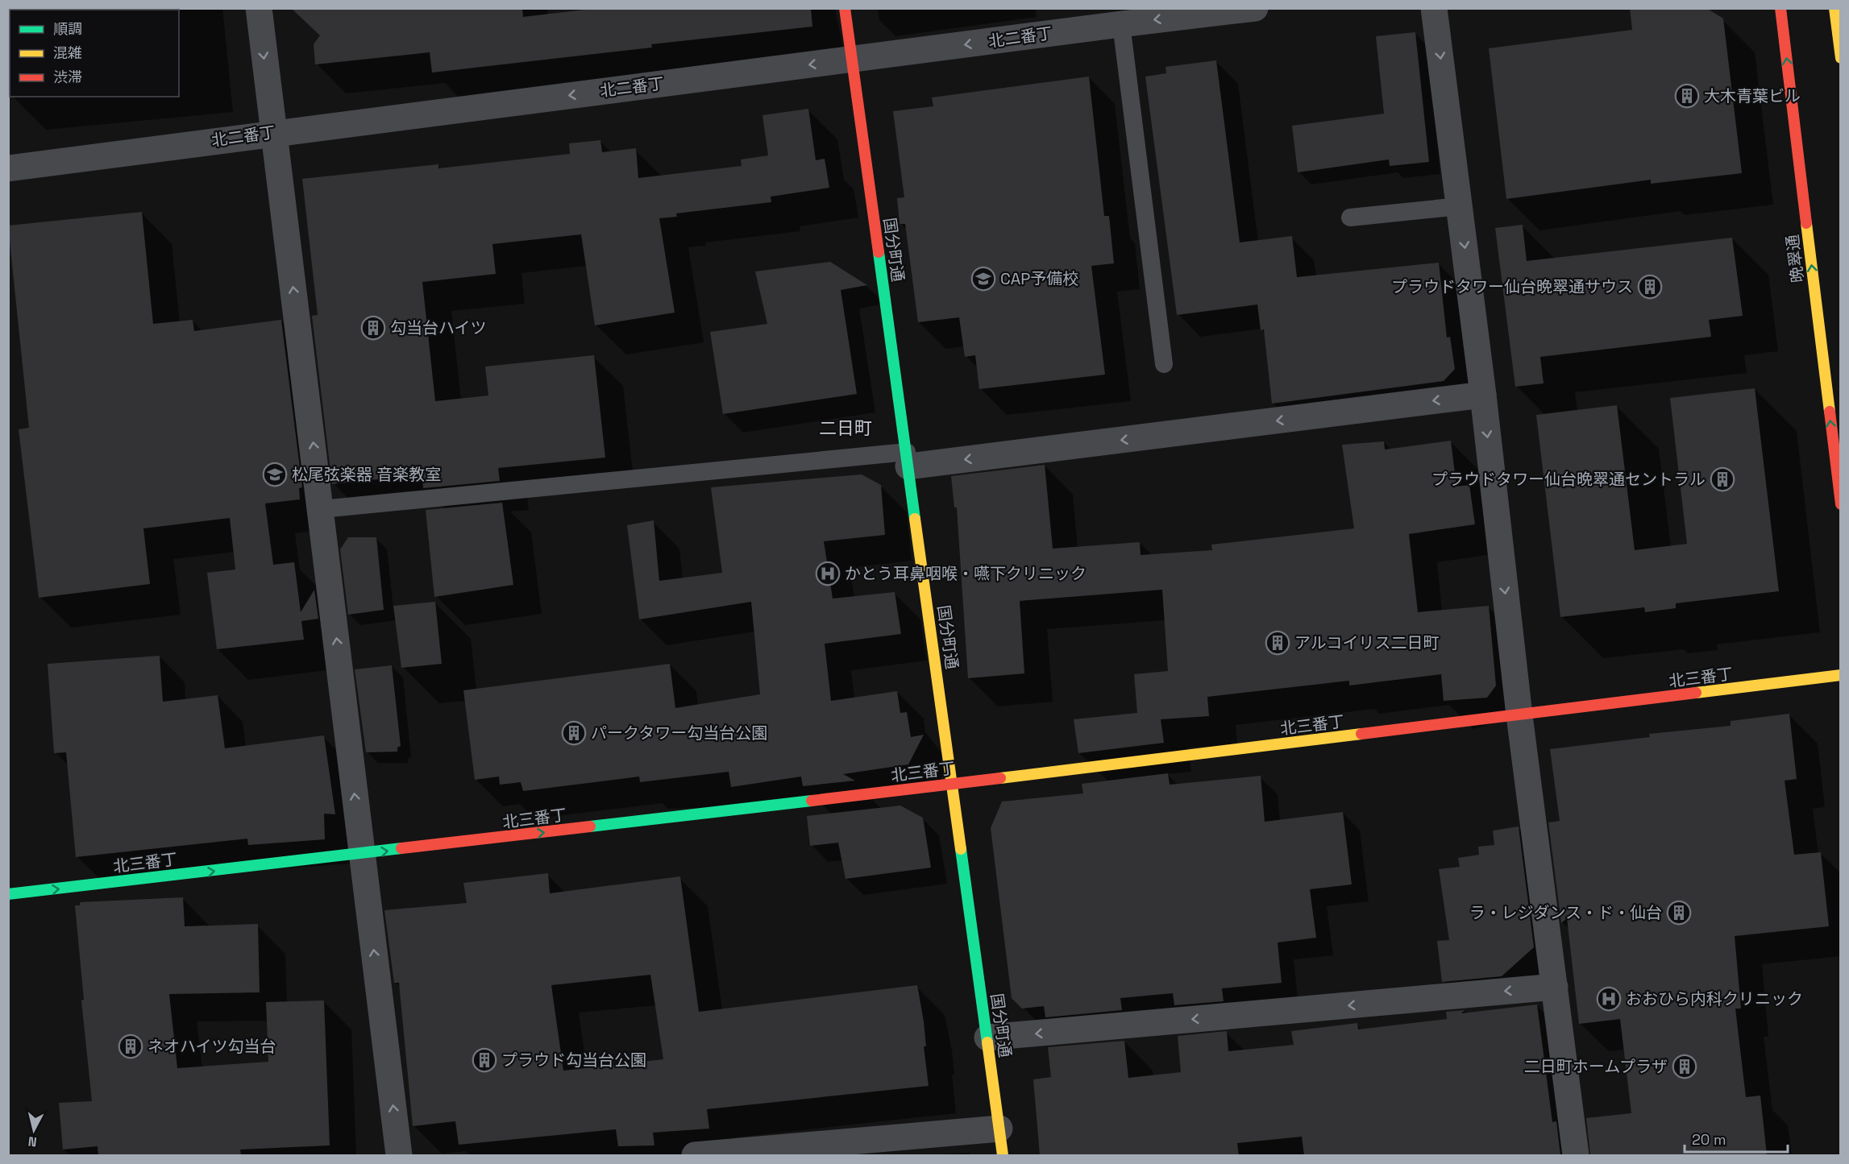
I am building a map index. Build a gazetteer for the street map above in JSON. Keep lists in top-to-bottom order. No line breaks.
{"streets":{"street":["北二番丁","国分町通","晩翠通","北三番丁"]},"crossings":[["北二番丁","国分町通"],["国分町通","北三番丁"]],"one_way":["北二番丁","晩翠通","北三番丁"],"districts":["二日町"],"places":{"building":["大木青葉ビル","プラウドタワー仙台晩翠通サウス","勾当台ハイツ","プラウドタワー仙台晩翠通セントラル","アルコイリス二日町","パークタワー勾当台公園","ラ・レジダンス・ド・仙台","ネオハイツ勾当台","プラウド勾当台公園","二日町ホームプラザ"],"school or university":["CAP予備校","松尾弦楽器 音楽教室"],"hospital":["かとう耳鼻咽喉・嚥下クリニック","おおひら内科クリニック"]},"legend":["順調","混雑","渋滞"],"scale_bar":"20 m","north":"bottom"}
